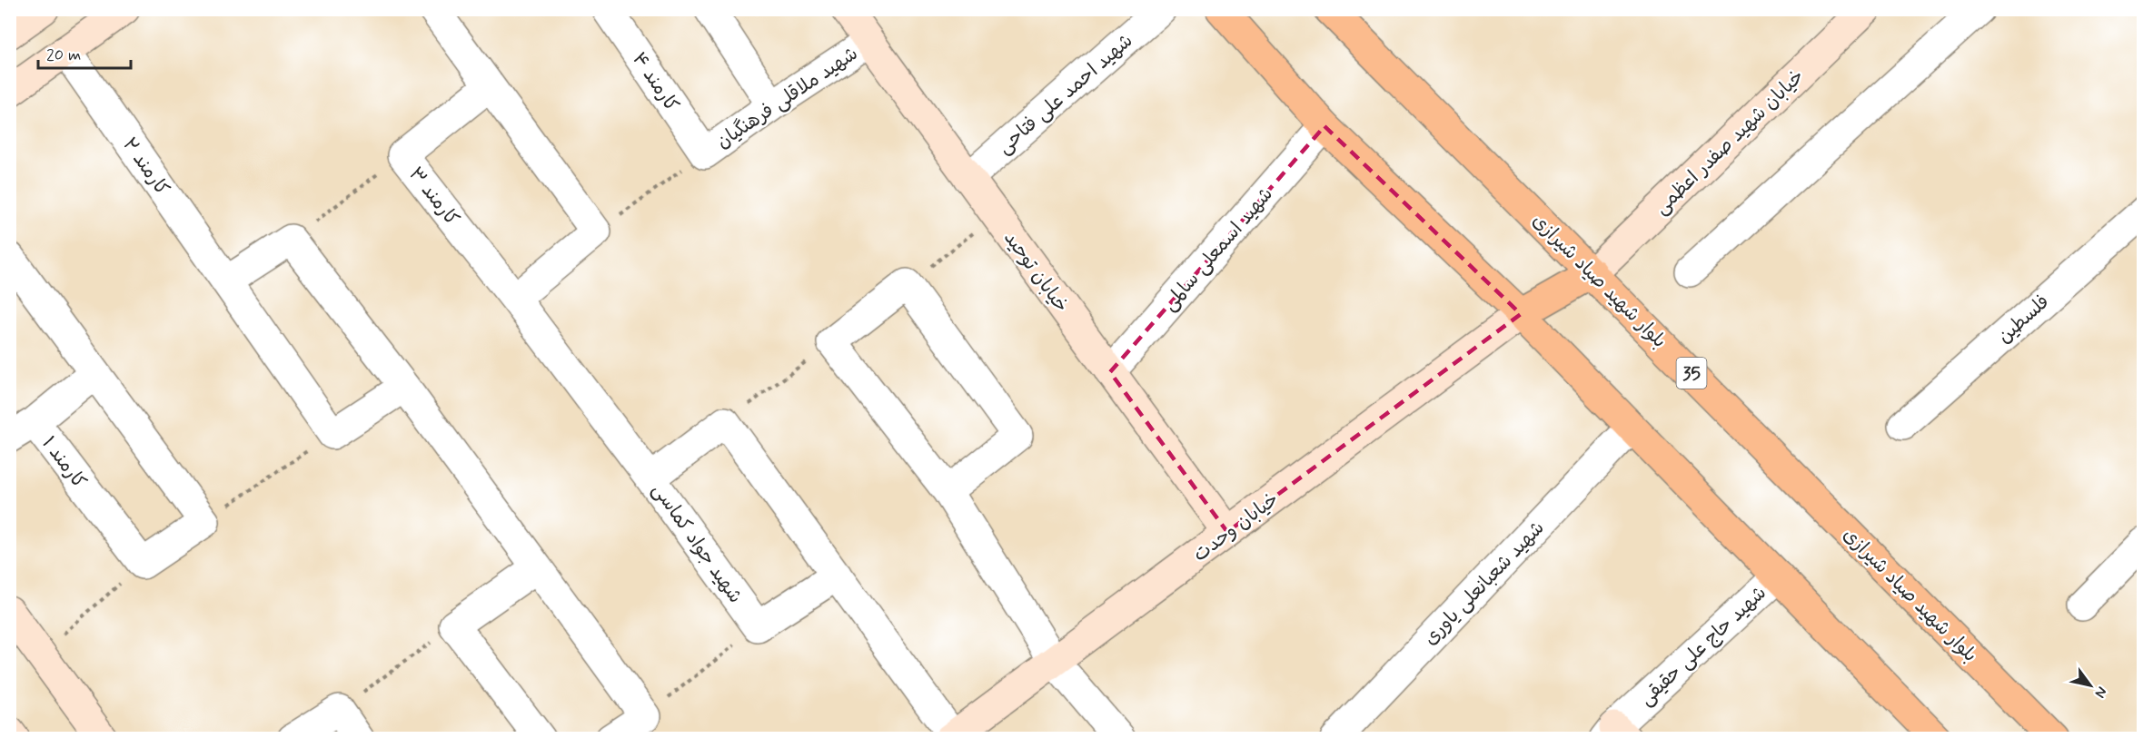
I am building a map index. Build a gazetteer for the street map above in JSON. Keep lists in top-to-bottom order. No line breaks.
{"streets":{"main road":["بلوار شهید صیاد شیرازی","35"],"street":["کارمند ۴","شهید احمد علی فتاحی","شهید ملاقلی فرهنگیان","خیابان شهید صفدر اعظمی","کارمند ۲","کارمند ۳","شهید اسمعلی سالمی","خیابان توحید","فلسطین","کارمند ۱","خیابان وحدت","شهید جواد کماسی","شهید شعبانعلی یاوری","شهید حاج علی حقیقی"]},"crossings":[["کارمند ۴","شهید ملاقلی فرهنگیان"],["شهید احمد علی فتاحی","خیابان توحید"],["شهید ملاقلی فرهنگیان","خیابان توحید"],["خیابان شهید صفدر اعظمی","بلوار شهید صیاد شیرازی"],["کارمند ۳","شهید جواد کماسی"],["شهید اسمعلی سالمی","خیابان توحید"],["خیابان توحید","خیابان وحدت"]],"scale_bar":"20 m","north":"bottom right"}
